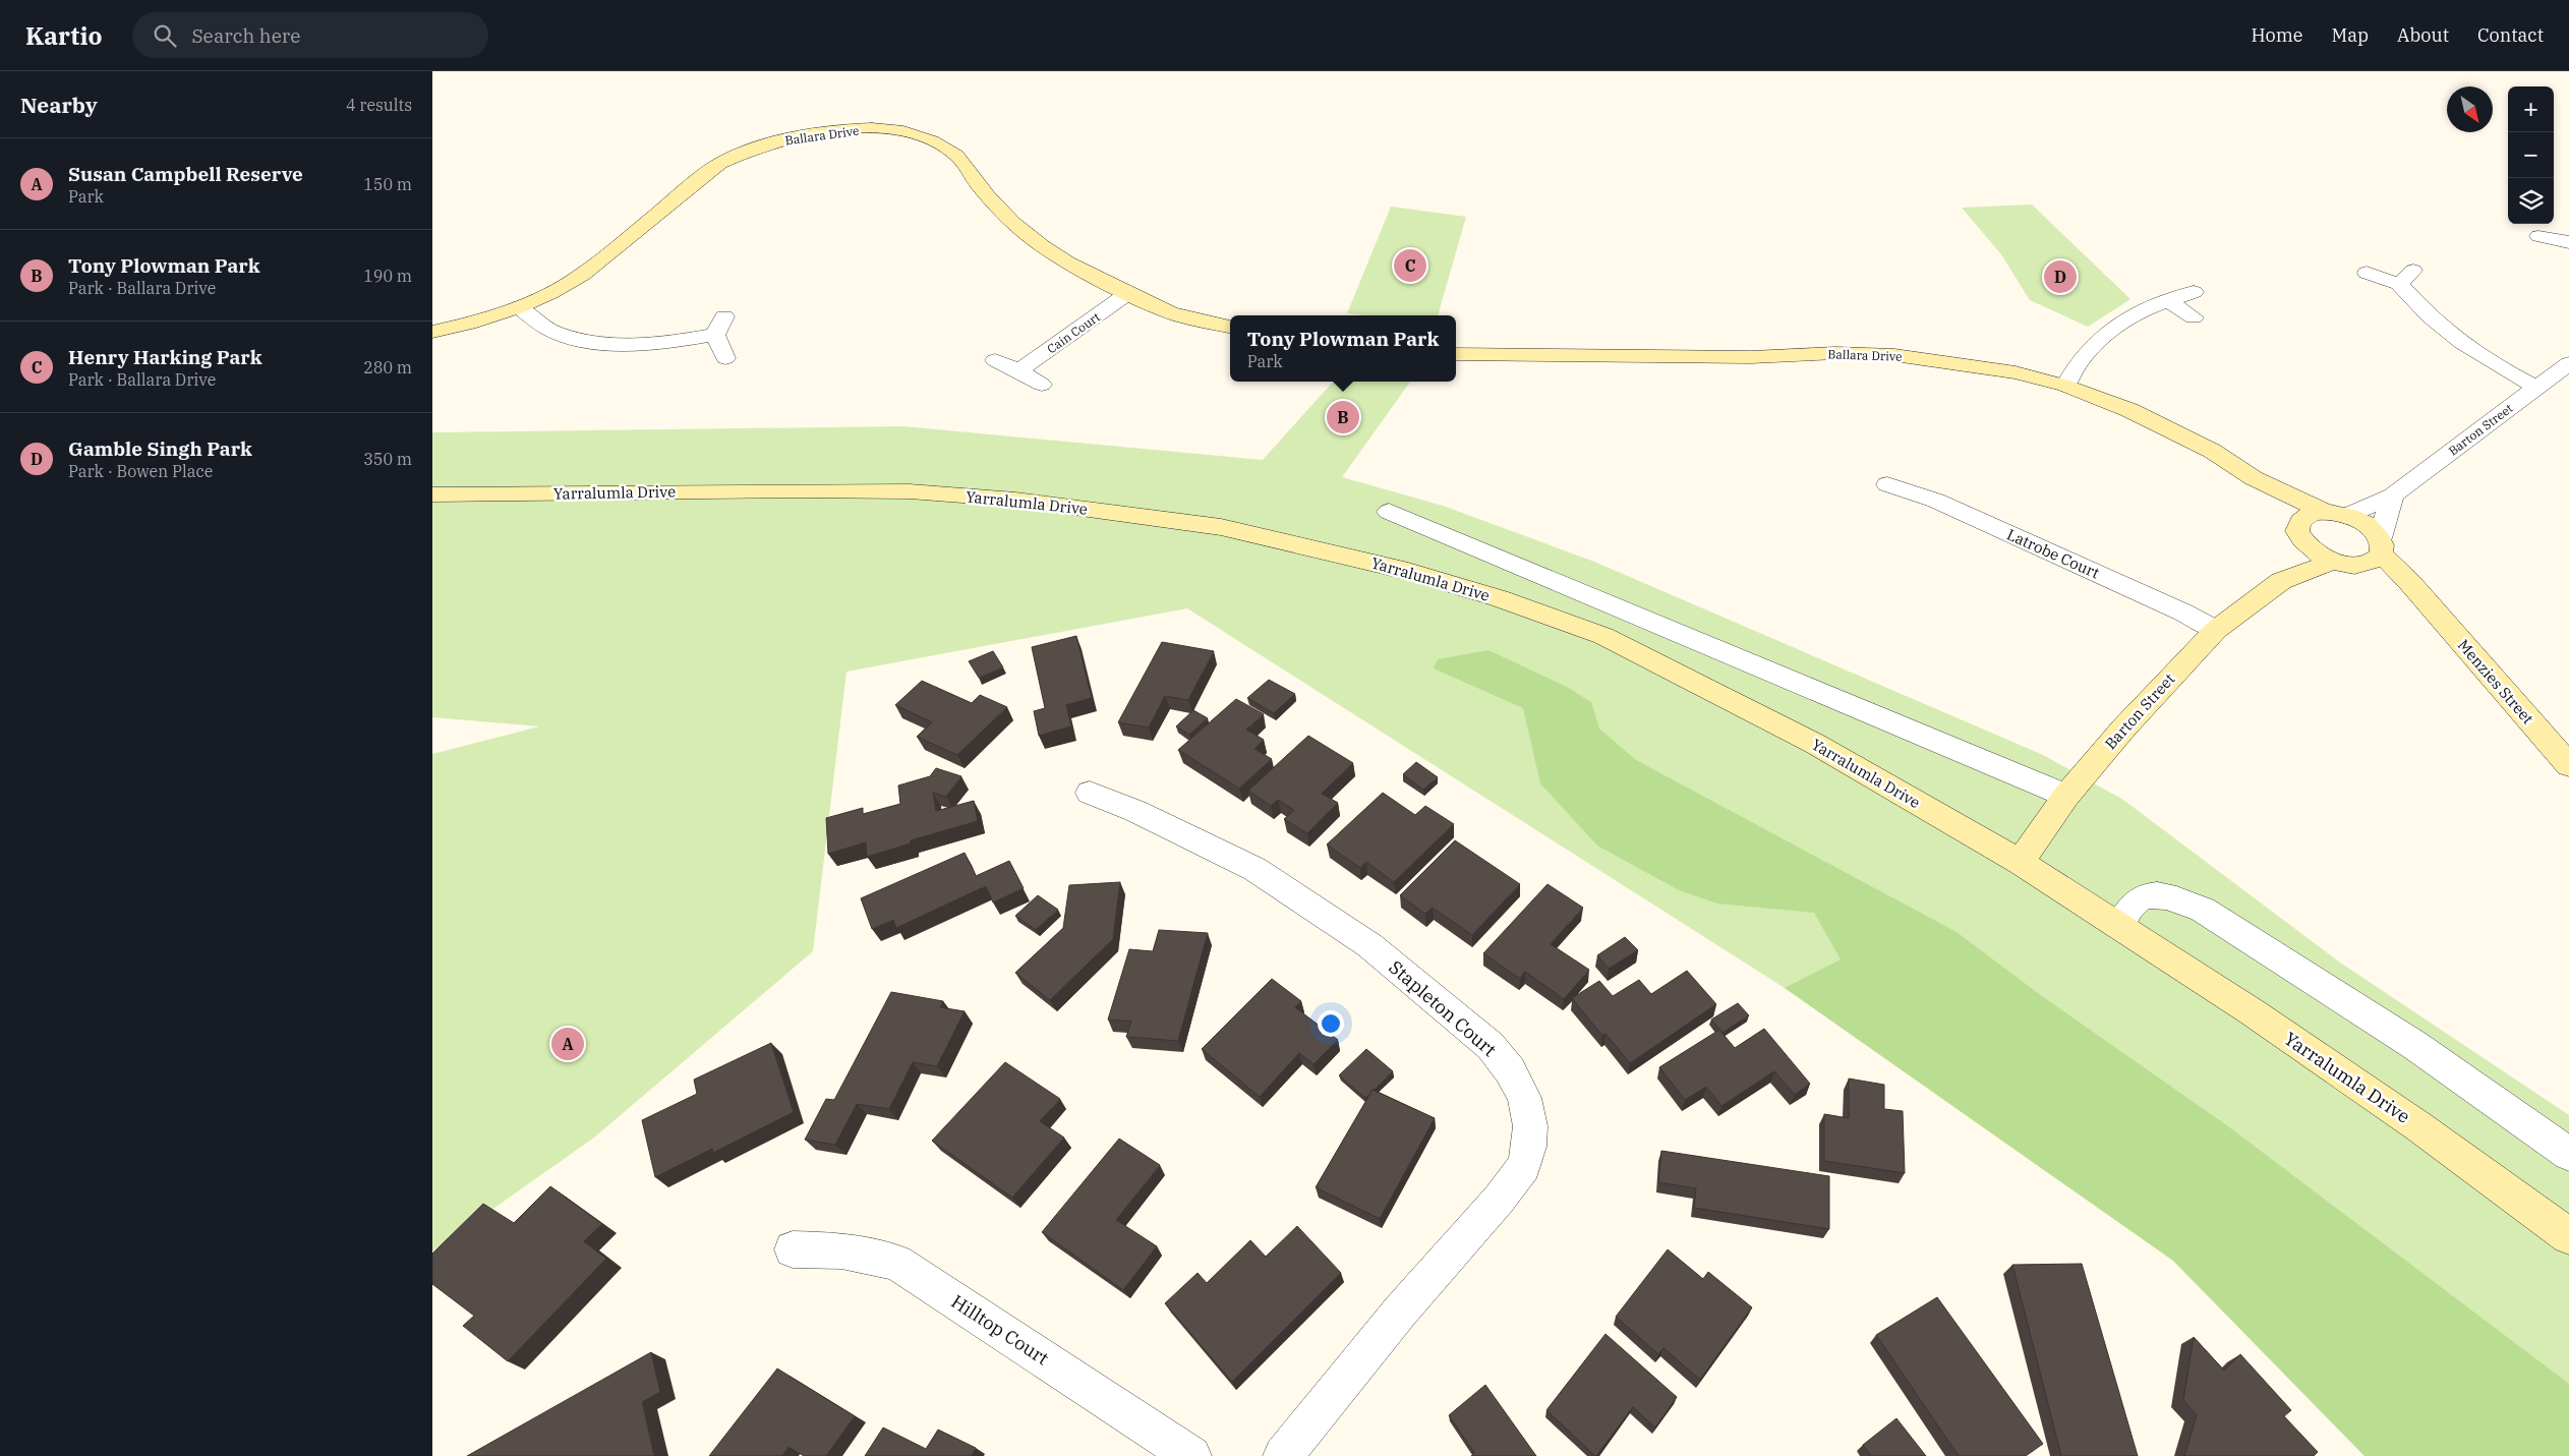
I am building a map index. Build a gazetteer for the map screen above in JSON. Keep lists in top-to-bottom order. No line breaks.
{"streets":{"street":["Ballara Drive","Cain Court","Barton Street","Yarralumla Drive","Latrobe Court","Menzies Street","Stapleton Court","Hilltop Court"]},"crossings":[["Ballara Drive","Cain Court"],["Ballara Drive","Barton Street"],["Ballara Drive","Menzies Street"],["Barton Street","Yarralumla Drive"],["Barton Street","Latrobe Court"],["Barton Street","Menzies Street"]],"north":"bottom right","page":{"header":"Kartio","search":"Search here","nav":["Home","Map","About","Contact"],"heading":["Nearby","4 results"],"map_buttons":["+","−"],"list":[{"mark":"A","name":"Susan Campbell Reserve","note":"Park","value":"150 m"},{"mark":"B","name":"Tony Plowman Park","note":"Park · Ballara Drive","value":"190 m"},{"mark":"C","name":"Henry Harking Park","note":"Park · Ballara Drive","value":"280 m"},{"mark":"D","name":"Gamble Singh Park","note":"Park · Bowen Place","value":"350 m"}],"pins":["C","D","B","A"],"popup":["Tony Plowman Park","Park"]}}
